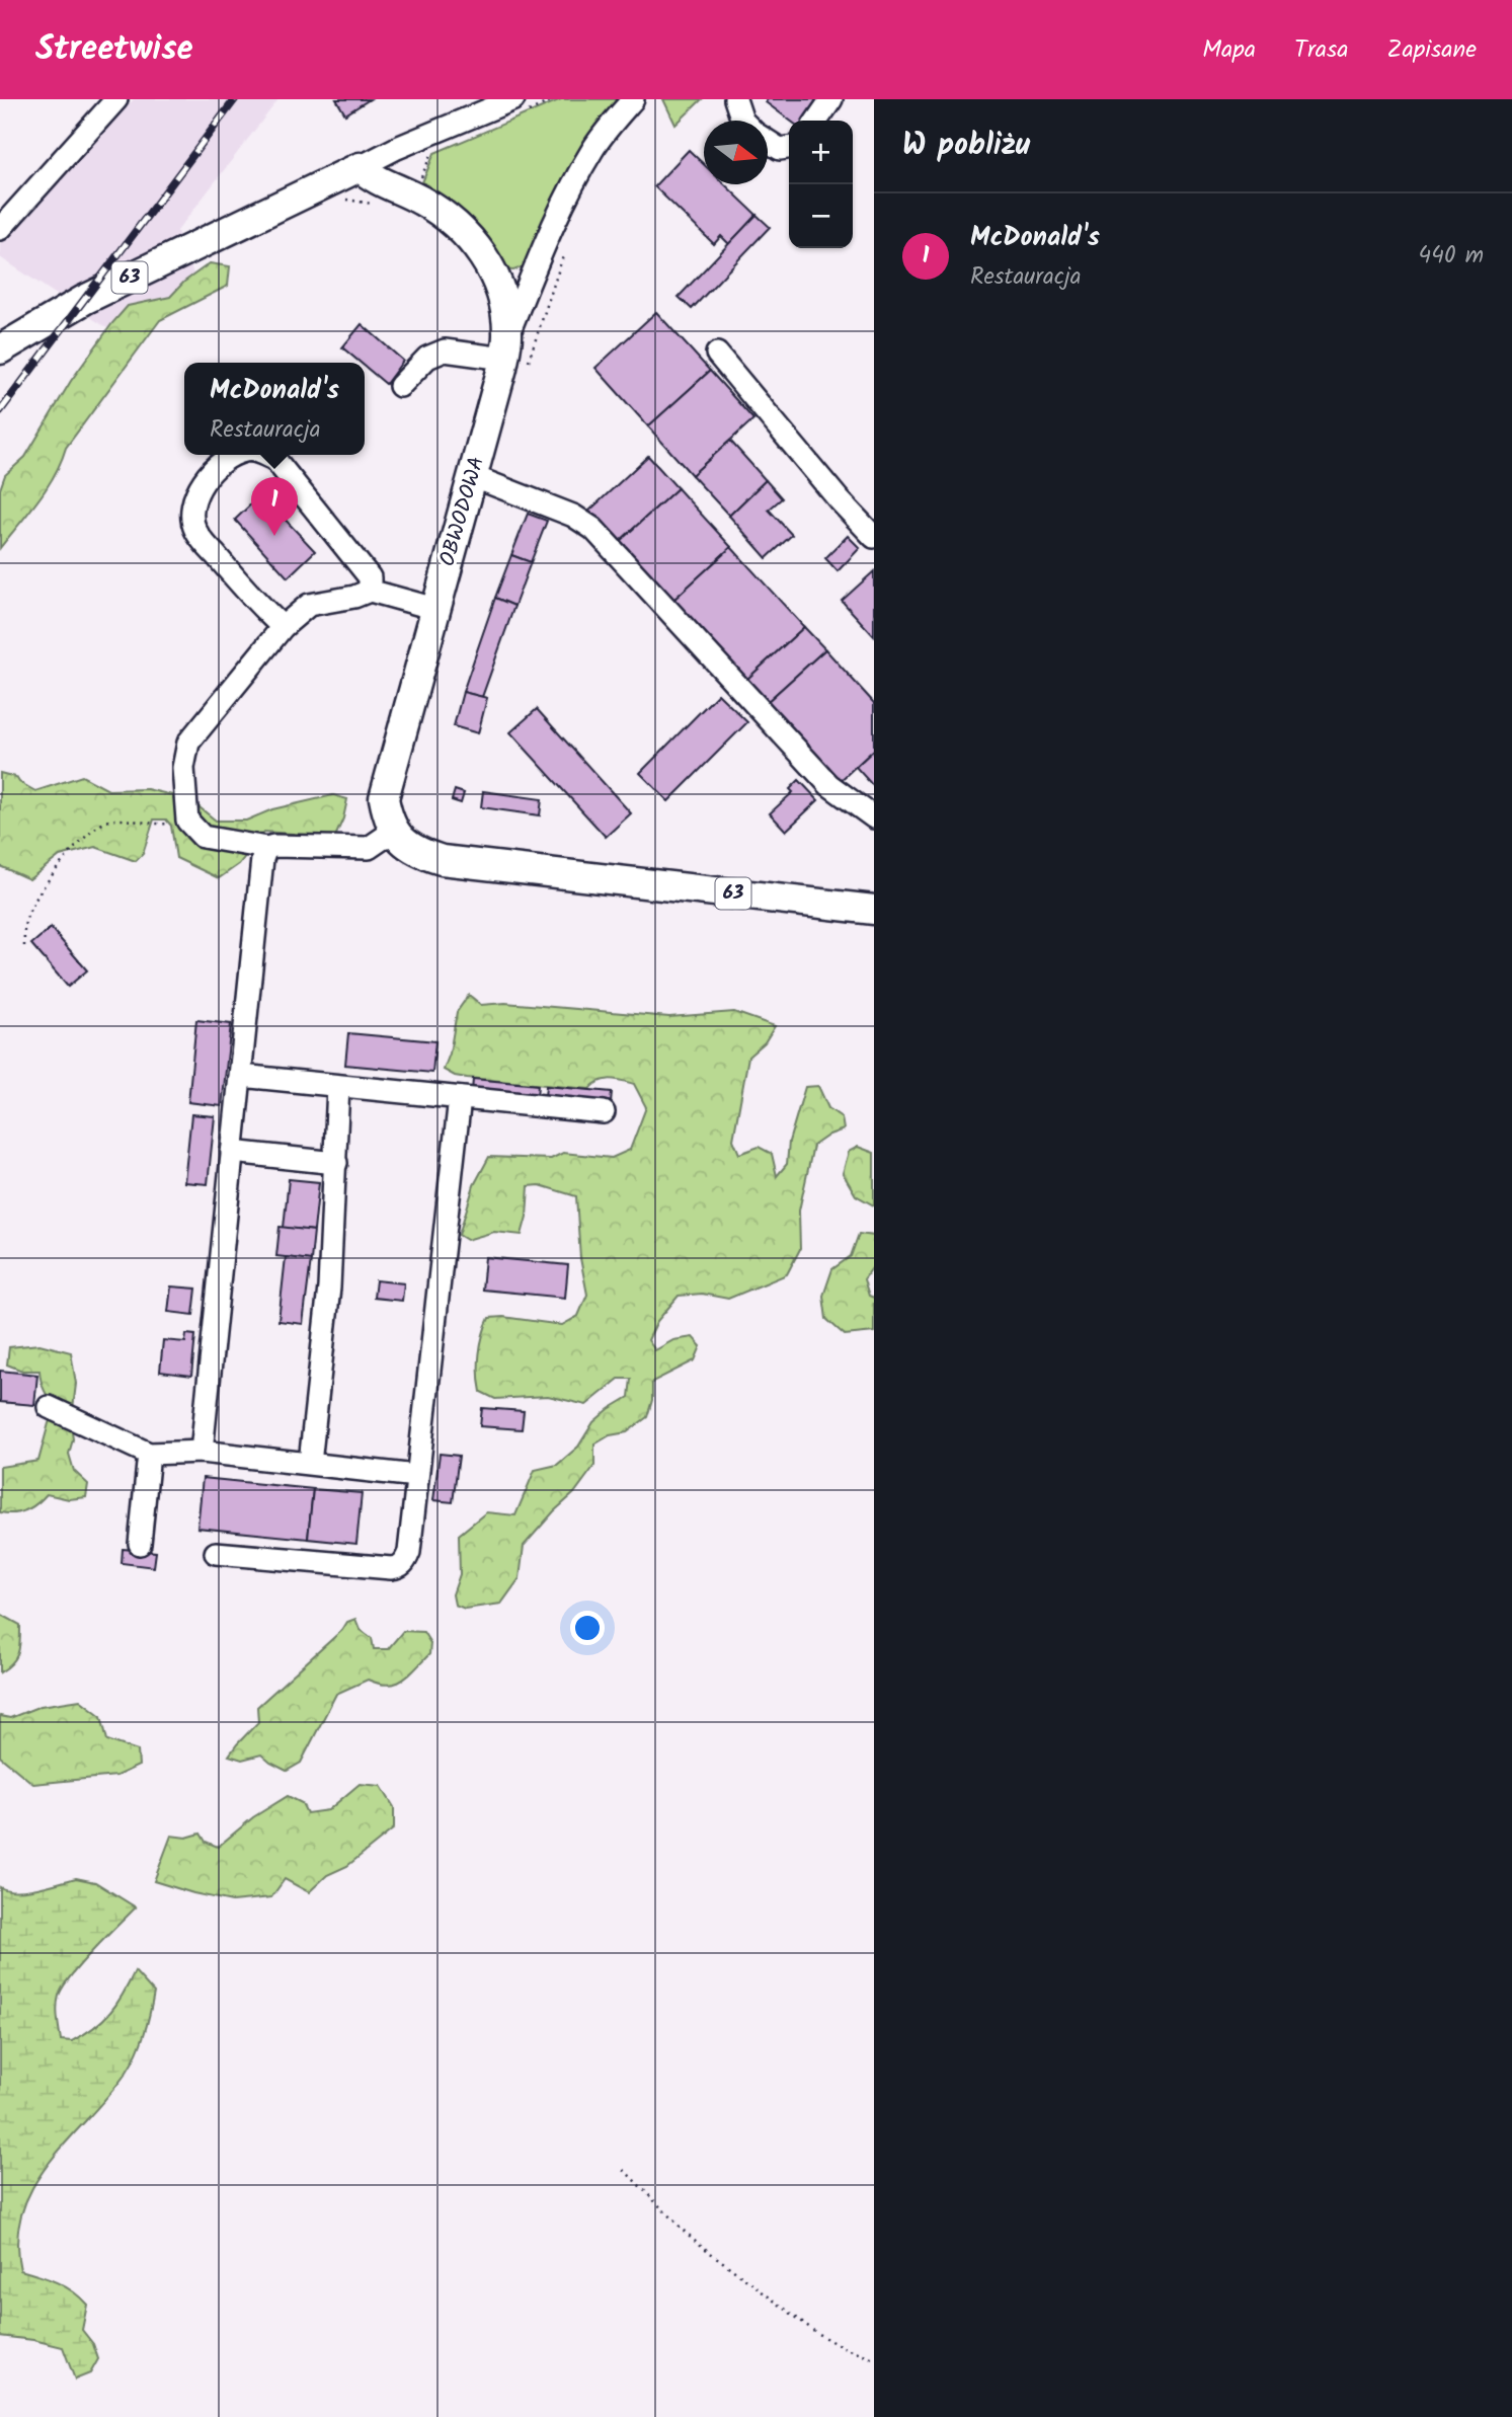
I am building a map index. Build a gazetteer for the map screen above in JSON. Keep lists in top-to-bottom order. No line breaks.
{"streets":{"main road":["63","OBWODOWA"]},"crossings":[["63","OBWODOWA"]],"north":"right","page":{"header":"Streetwise","nav":["Mapa","Trasa","Zapisane"],"heading":"W pobliżu","map_buttons":["+","−"],"list":[{"mark":"1","name":"McDonald's","note":"Restauracja","value":"440 m"}],"popup":["McDonald's","Restauracja"],"pins":"1"}}
